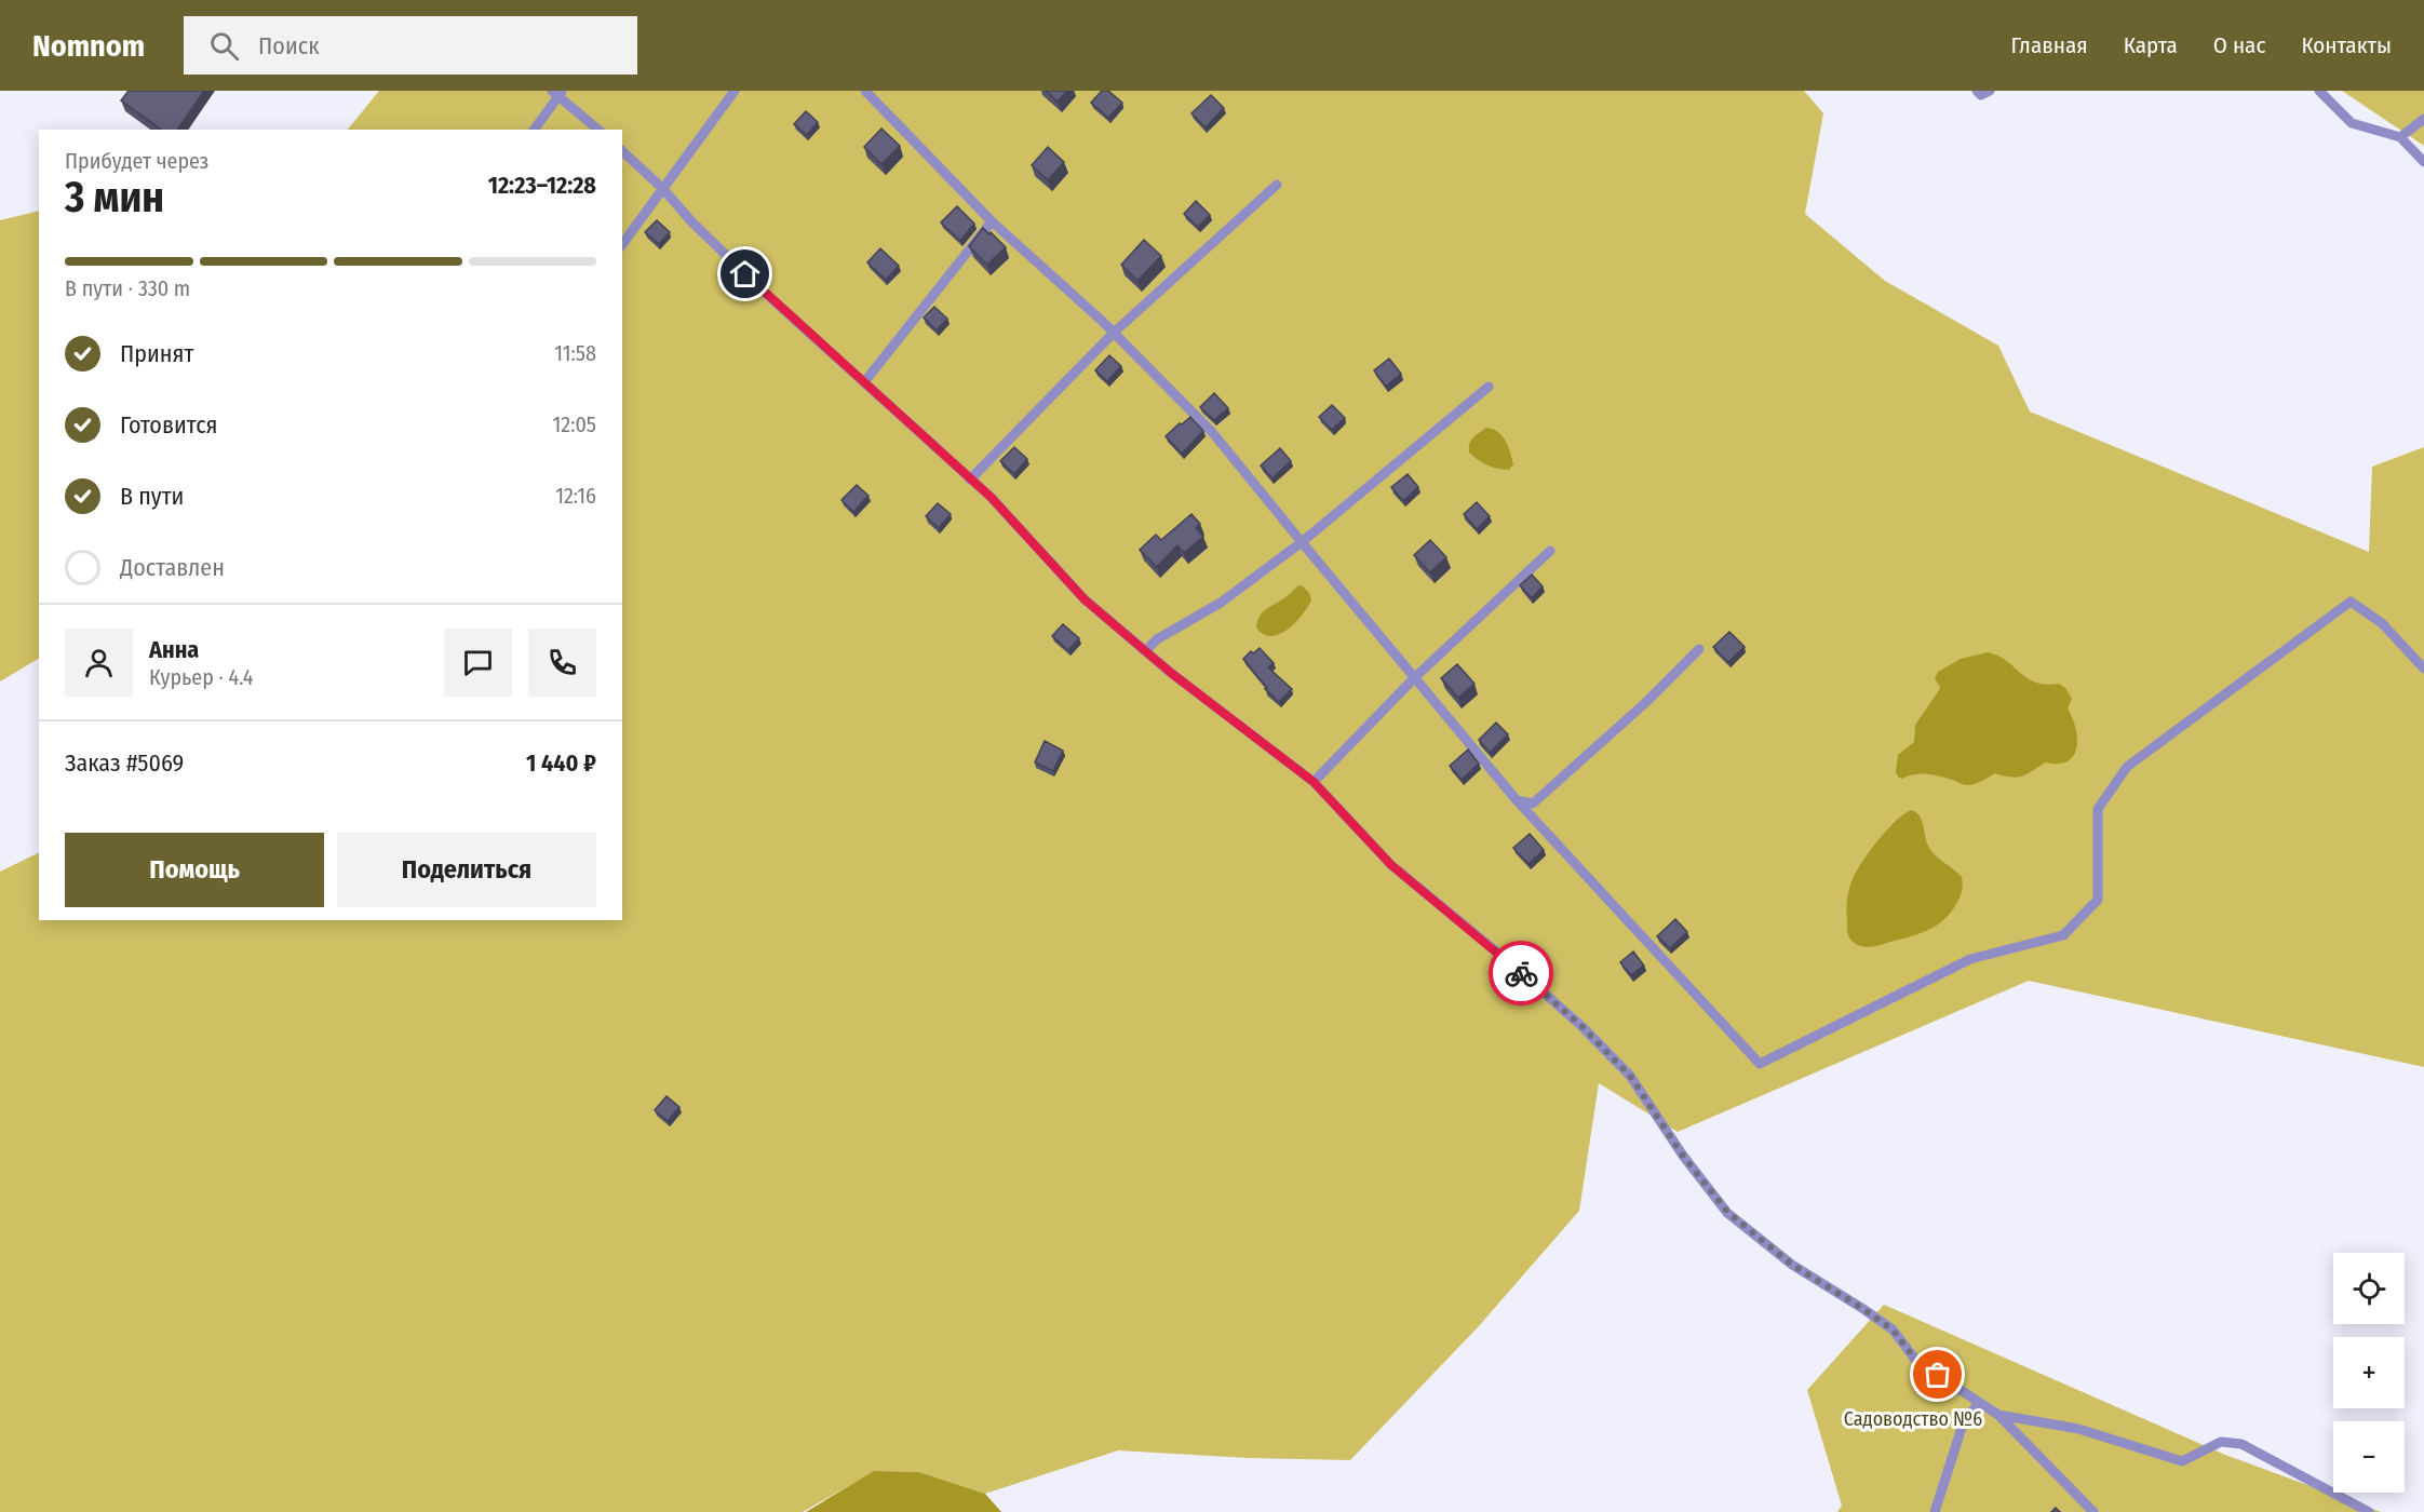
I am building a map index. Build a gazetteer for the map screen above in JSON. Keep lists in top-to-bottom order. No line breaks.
{"parks":["Садоводство №6"],"page":{"header":"Nomnom","search":"Поиск","nav":["Главная","Карта","О нас","Контакты"],"heading":["3 мин","Прибудет через","12:23–12:28"],"panel":["Анна","Курьер · 4.4","Заказ #5069","1 440 ₽"],"bar":"В пути · 330 m","list":[["Принят","11:58"],["Готовится","12:05"],["В пути","12:16"],"Доставлен"],"buttons":["Помощь","Поделиться"],"map_buttons":["+","−"]}}
